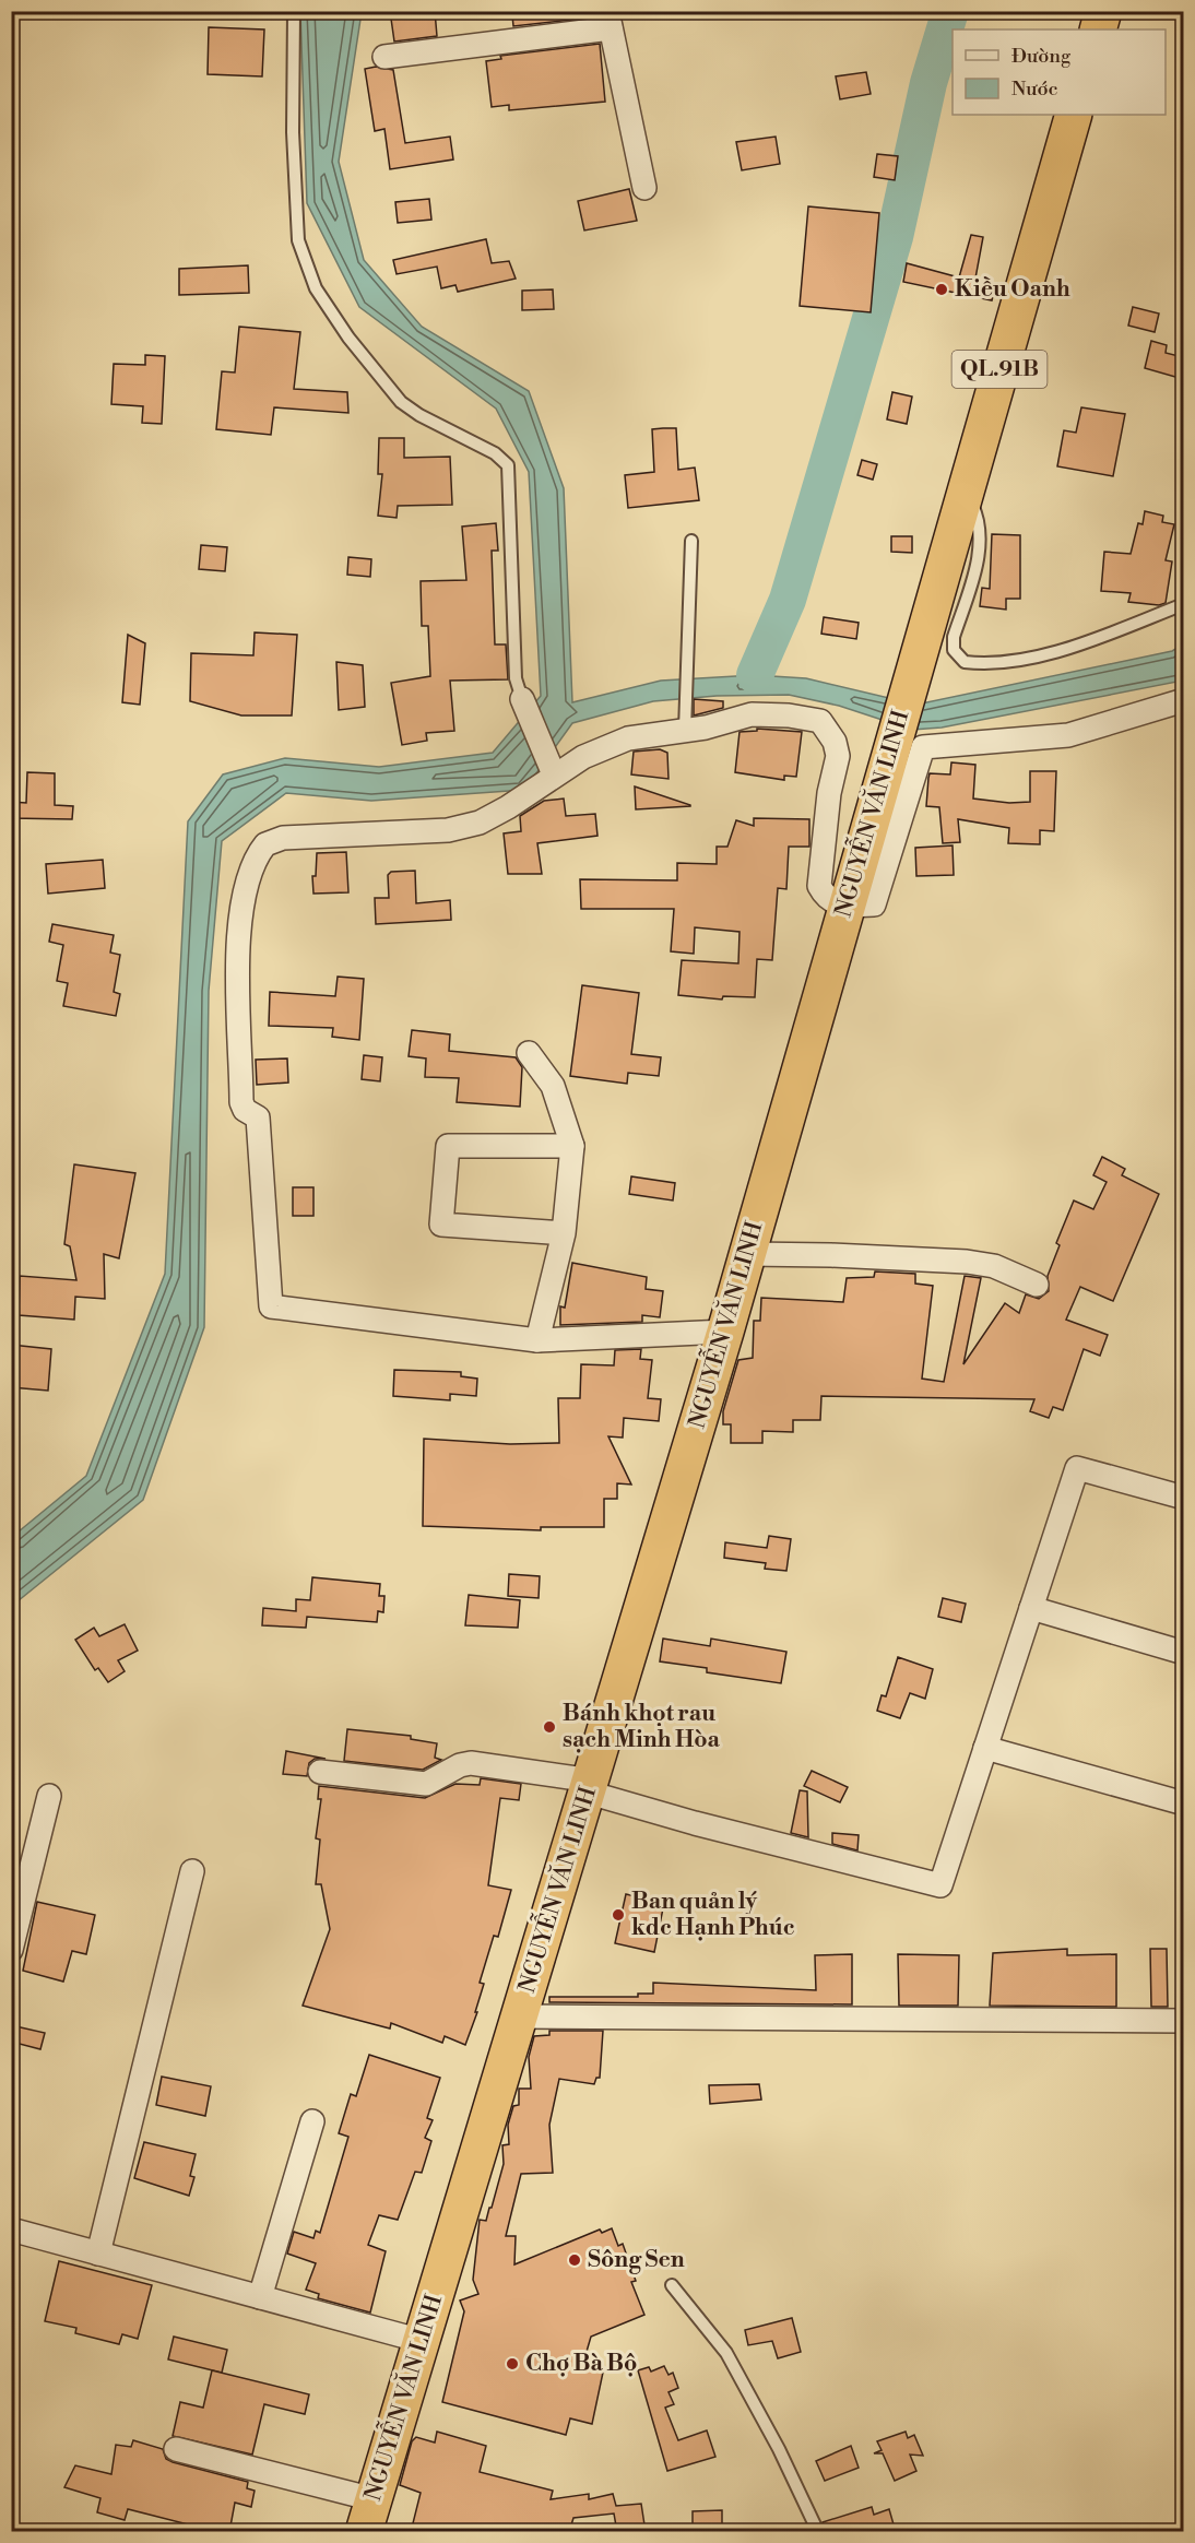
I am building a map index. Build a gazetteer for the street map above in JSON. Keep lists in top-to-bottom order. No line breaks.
{"streets":{"highway":["QL.91B","NGUYỄN VĂN LINH"]},"places":["Kiều Oanh","Bánh khọt rau sạch Minh Hòa","Ban quản lý kdc Hạnh Phúc","Sông Sen","Chợ Bà Bộ"],"legend":["Đường","Nước"]}
